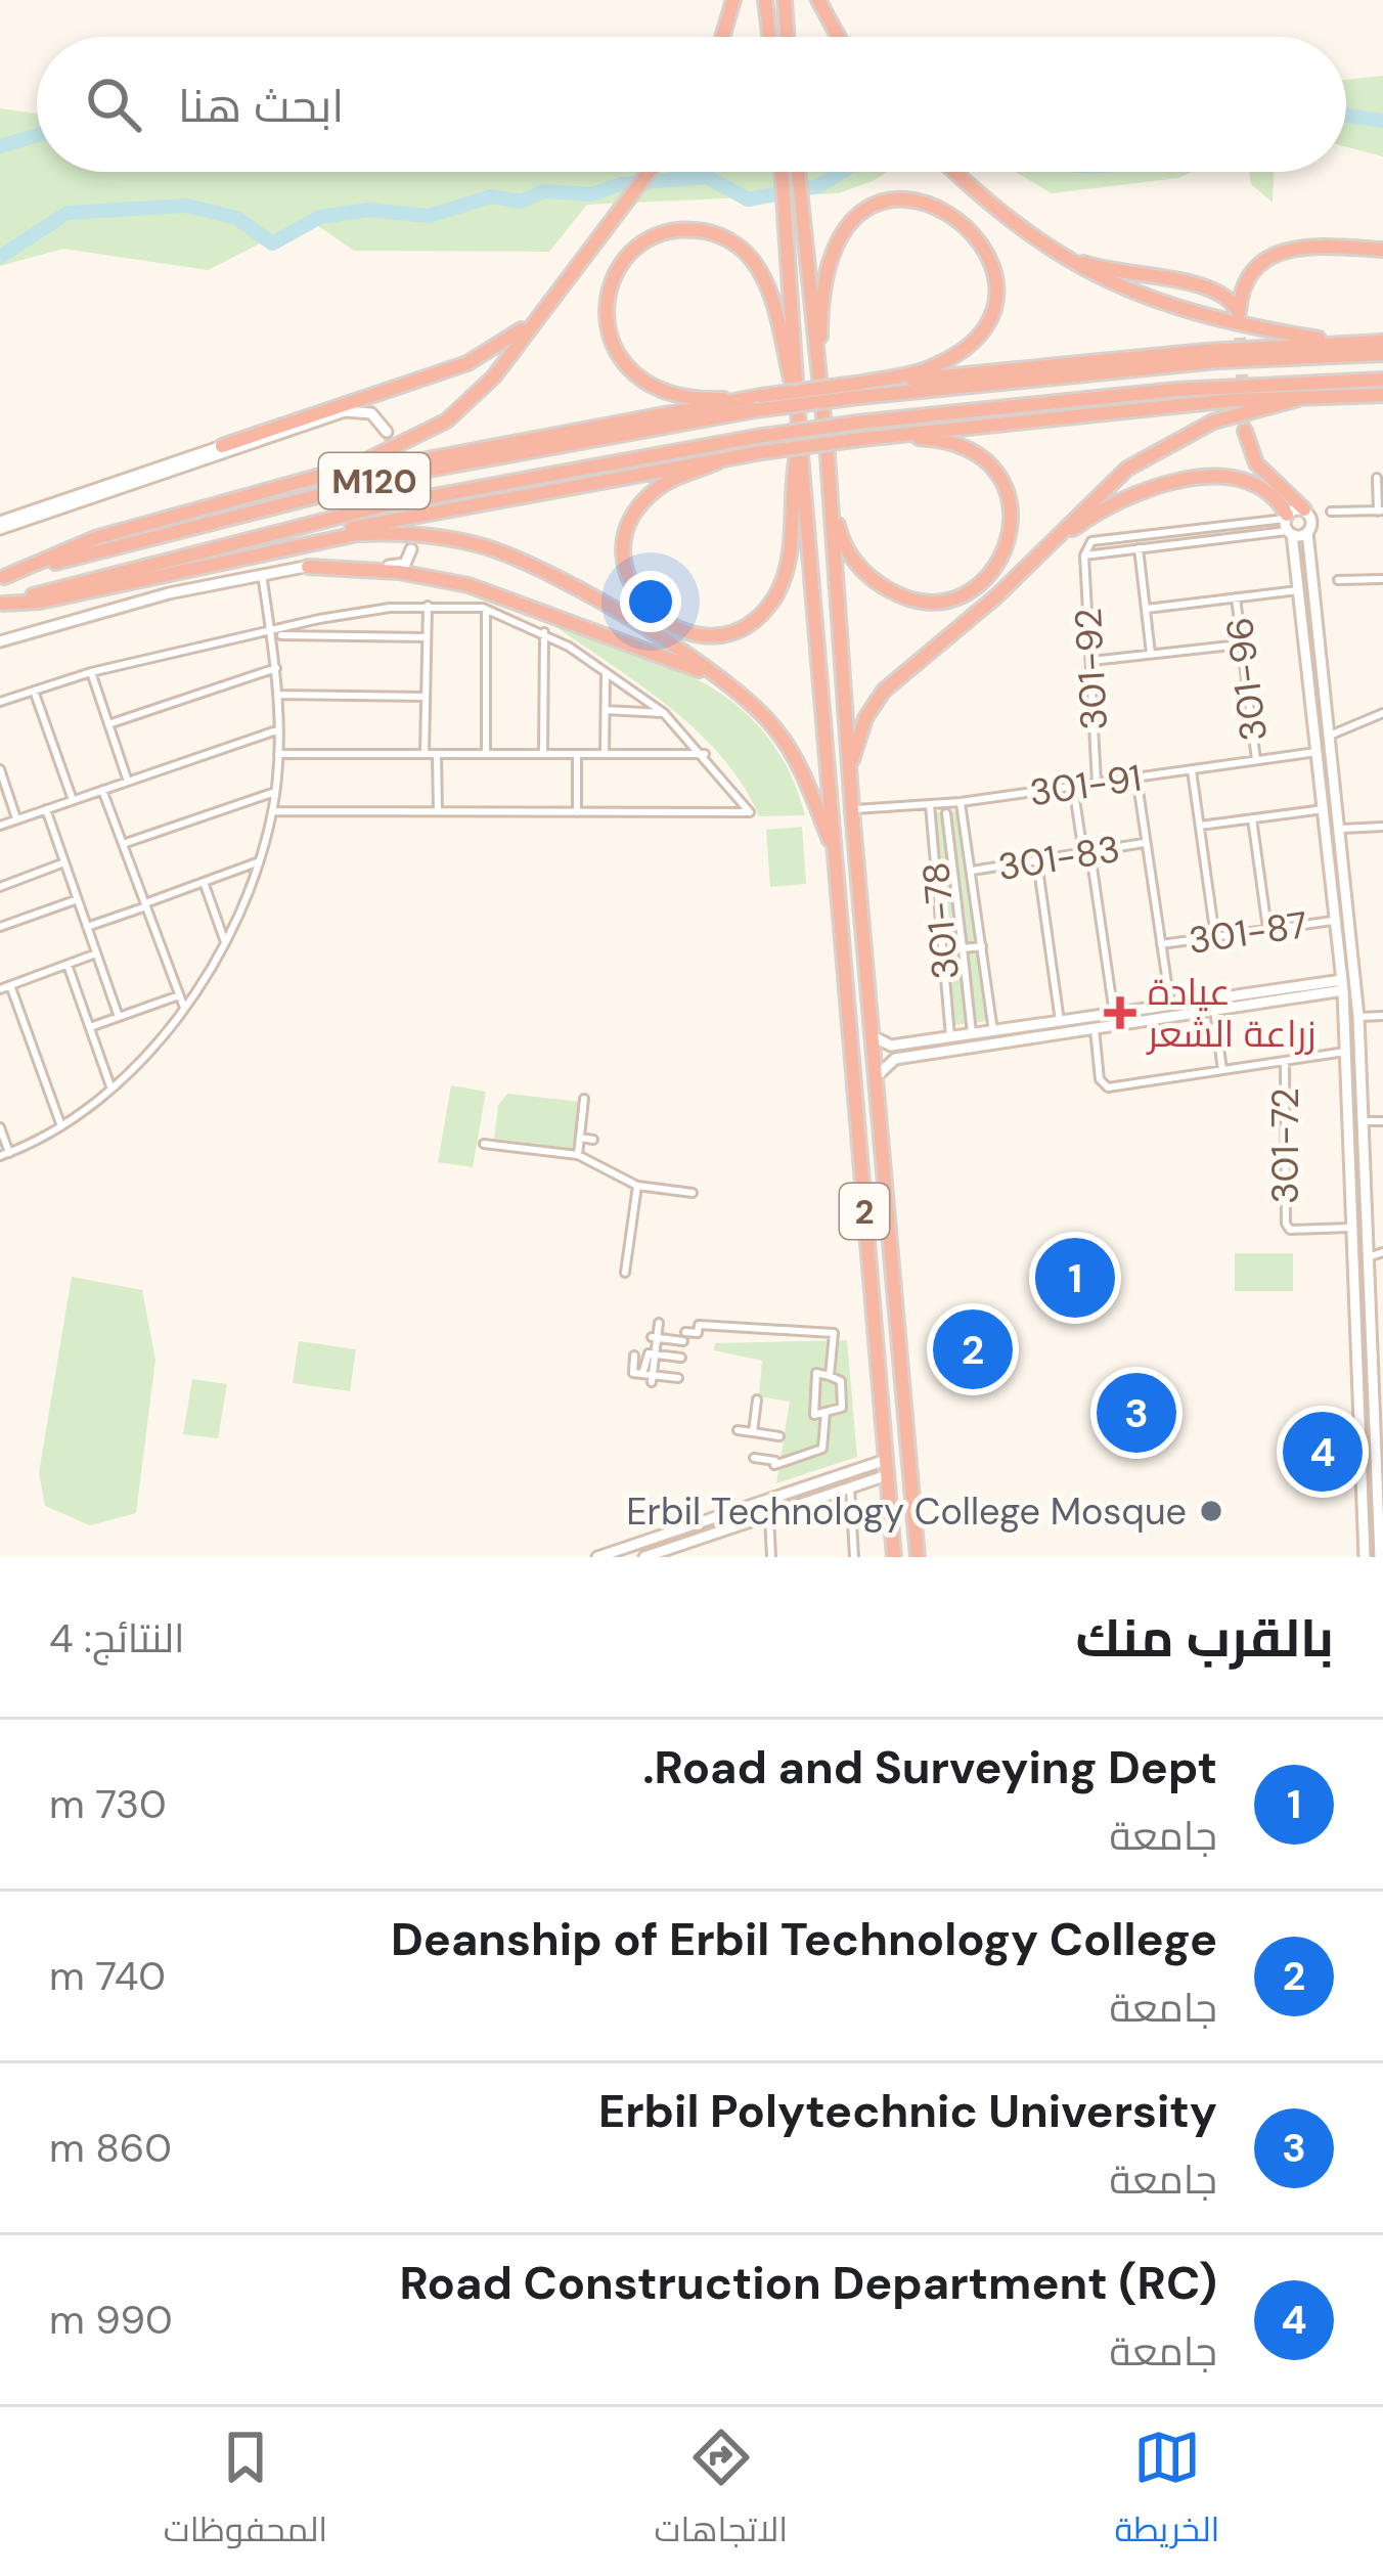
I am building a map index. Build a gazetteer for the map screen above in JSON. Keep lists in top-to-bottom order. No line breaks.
{"streets":{"highway":["M120","2"],"street":["301-92","301-96","301-91","301-83","301-78","301-87","301-72"]},"crossings":[["301-92","301-91"],["301-96","301-91"],["301-91","301-78"],["301-91","2"]],"places":{"health":["عيادة زراعة الشعر"],"other":["Erbil Technology College Mosque"]},"page":{"search":"ابحث هنا","pins":["1","2","3","4"],"heading":["بالقرب منك","النتائج: 4"],"list":[{"mark":"1","name":"Road and Surveying Dept.","note":"جامعة","value":"730 m"},{"mark":"2","name":"Deanship of Erbil Technology College","note":"جامعة","value":"740 m"},{"mark":"3","name":"Erbil Polytechnic University","note":"جامعة","value":"860 m"},{"mark":"4","name":"Road Construction Department (RC)","note":"جامعة","value":"990 m"}],"nav":["الخريطة","الاتجاهات","المحفوظات"]}}
